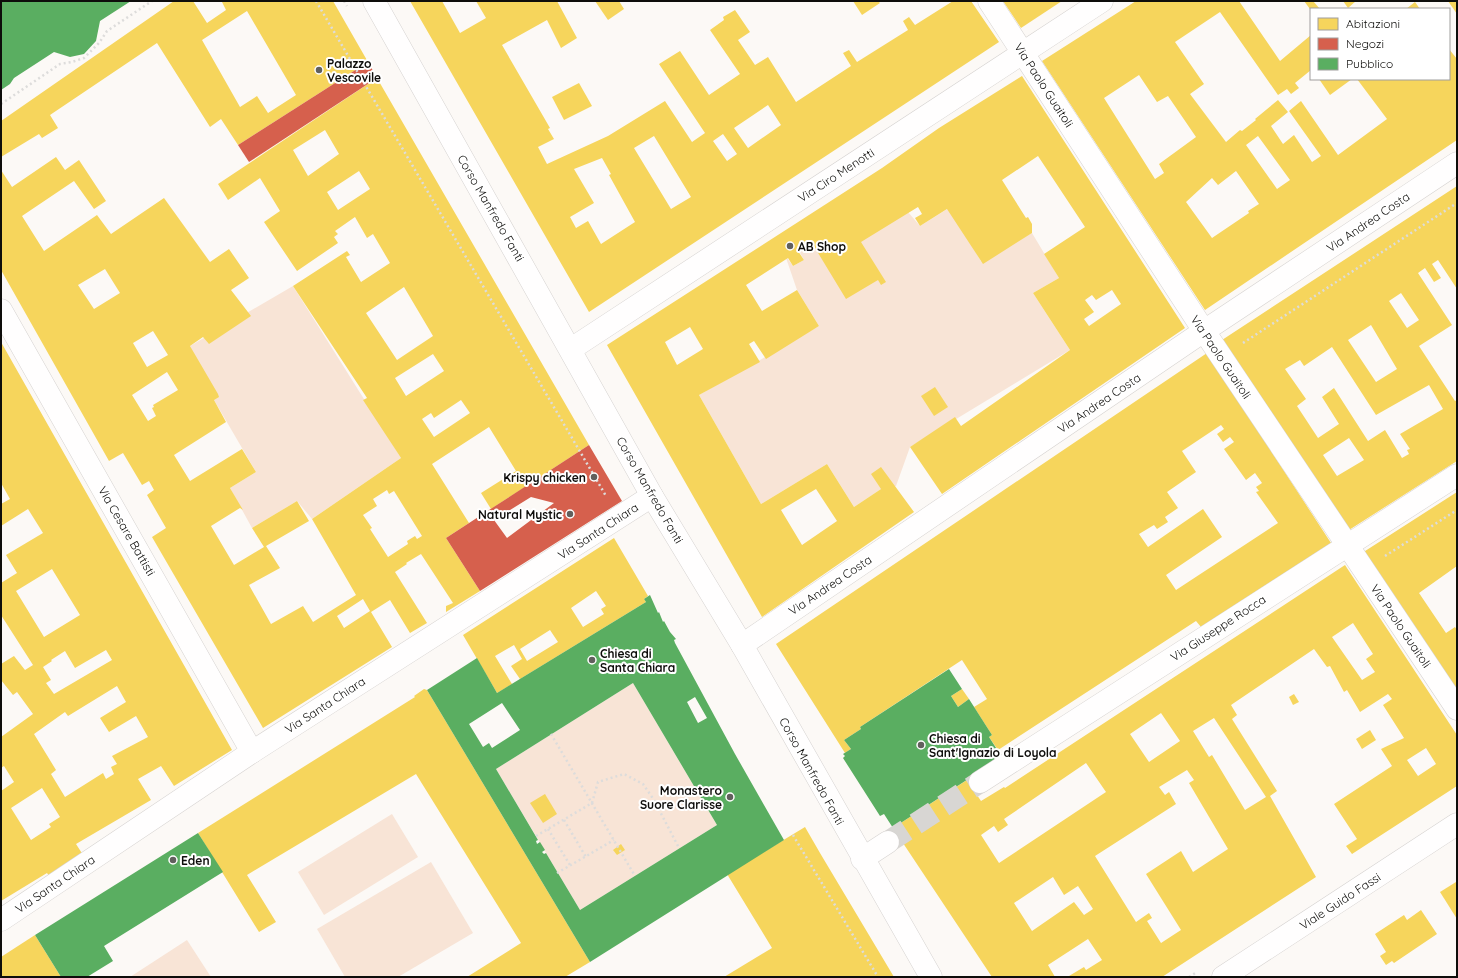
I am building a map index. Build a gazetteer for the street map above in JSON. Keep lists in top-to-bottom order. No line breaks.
{"streets":{"street":["Via Paolo Guaitoli","Via Ciro Menotti","Corso Manfredo Fanti","Via Andrea Costa","Via Cesare Battisti","Via Santa Chiara","Via Giuseppe Rocca","Viale Guido Fassi"]},"crossings":[["Via Paolo Guaitoli","Via Ciro Menotti"],["Via Paolo Guaitoli","Via Andrea Costa"],["Via Paolo Guaitoli","Via Giuseppe Rocca"],["Via Ciro Menotti","Corso Manfredo Fanti"],["Corso Manfredo Fanti","Via Andrea Costa"],["Corso Manfredo Fanti","Via Santa Chiara"],["Via Cesare Battisti","Via Santa Chiara"]],"places":["Palazzo Vescovile","AB Shop","Krispy chicken","Natural Mystic","Chiesa di Santa Chiara","Chiesa di Sant'Ignazio di Loyola","Monastero Suore Clarisse","Eden"],"legend":["Abitazioni","Negozi","Pubblico"]}
